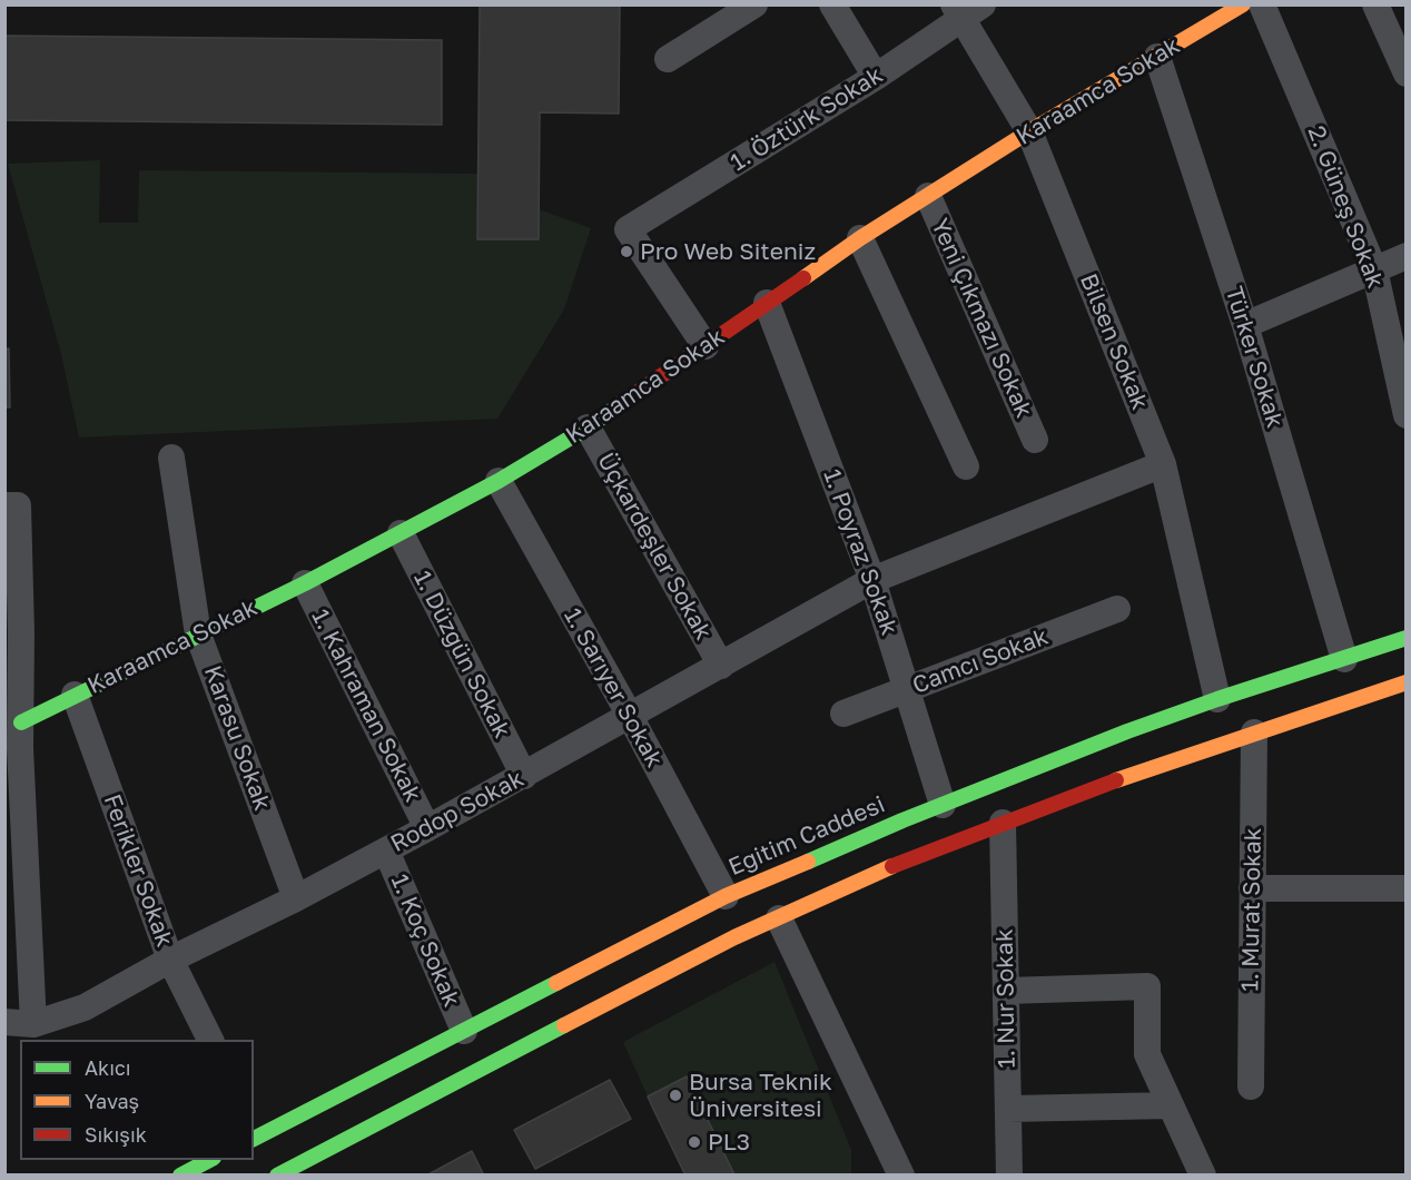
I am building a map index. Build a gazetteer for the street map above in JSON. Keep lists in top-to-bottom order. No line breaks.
{"streets":{"main road":["Karaamca Sokak","Eğitim Caddesi"],"street":["1. Öztürk Sokak","2. Güneş Sokak","Yeni Çıkmazı Sokak","Bilsen Sokak","Türker Sokak","Üçkardeşler Sokak","1. Poyraz Sokak","1. Düzgün Sokak","Camcı Sokak","1. Sarıyer Sokak","1. Kahraman Sokak","Karasu Sokak","Rodop Sokak","Ferikler Sokak","1. Murat Sokak","1. Koç Sokak","1. Nur Sokak"]},"crossings":[["Karaamca Sokak","1. Öztürk Sokak"],["Karaamca Sokak","Yeni Çıkmazı Sokak"],["Karaamca Sokak","Bilsen Sokak"],["Karaamca Sokak","Türker Sokak"],["Karaamca Sokak","Üçkardeşler Sokak"],["Karaamca Sokak","1. Poyraz Sokak"],["Karaamca Sokak","1. Düzgün Sokak"],["Karaamca Sokak","1. Sarıyer Sokak"],["Karaamca Sokak","1. Kahraman Sokak"],["Karaamca Sokak","Karasu Sokak"],["Karaamca Sokak","Ferikler Sokak"],["1. Öztürk Sokak","Bilsen Sokak"],["Bilsen Sokak","Rodop Sokak"],["Bilsen Sokak","Eğitim Caddesi"],["Türker Sokak","Eğitim Caddesi"],["Üçkardeşler Sokak","Rodop Sokak"],["1. Poyraz Sokak","Camcı Sokak"],["1. Poyraz Sokak","Rodop Sokak"],["1. Poyraz Sokak","Eğitim Caddesi"],["1. Düzgün Sokak","Rodop Sokak"],["1. Sarıyer Sokak","Rodop Sokak"],["1. Sarıyer Sokak","Eğitim Caddesi"],["1. Kahraman Sokak","Rodop Sokak"],["Karasu Sokak","Rodop Sokak"],["Rodop Sokak","Ferikler Sokak"],["Rodop Sokak","1. Koç Sokak"],["Eğitim Caddesi","1. Koç Sokak"]],"places":["Pro Web Siteniz","Bursa Teknik Üniversitesi","PL3"],"legend":["Akıcı","Yavaş","Sıkışık"]}
